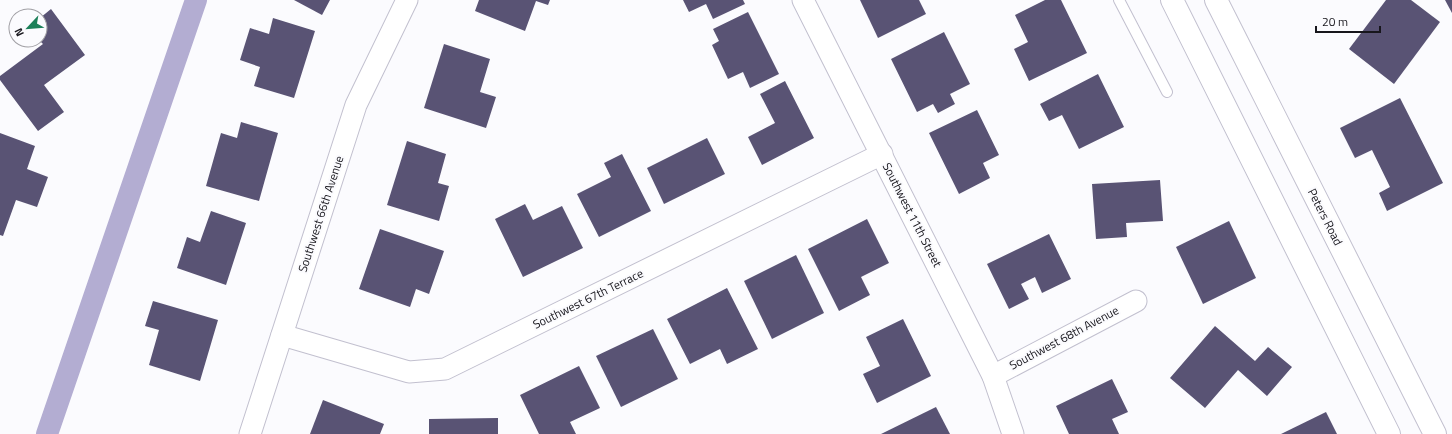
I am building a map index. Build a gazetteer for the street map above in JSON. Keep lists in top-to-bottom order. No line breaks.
{"streets":{"main road":["Peters Road"],"street":["Southwest 66th Avenue","Southwest 11th Street","Southwest 67th Terrace","Southwest 68th Avenue"]},"crossings":[["Southwest 66th Avenue","Southwest 67th Terrace"],["Southwest 11th Street","Southwest 67th Terrace"],["Southwest 11th Street","Southwest 68th Avenue"]],"scale_bar":"20 m","north":"bottom left"}
